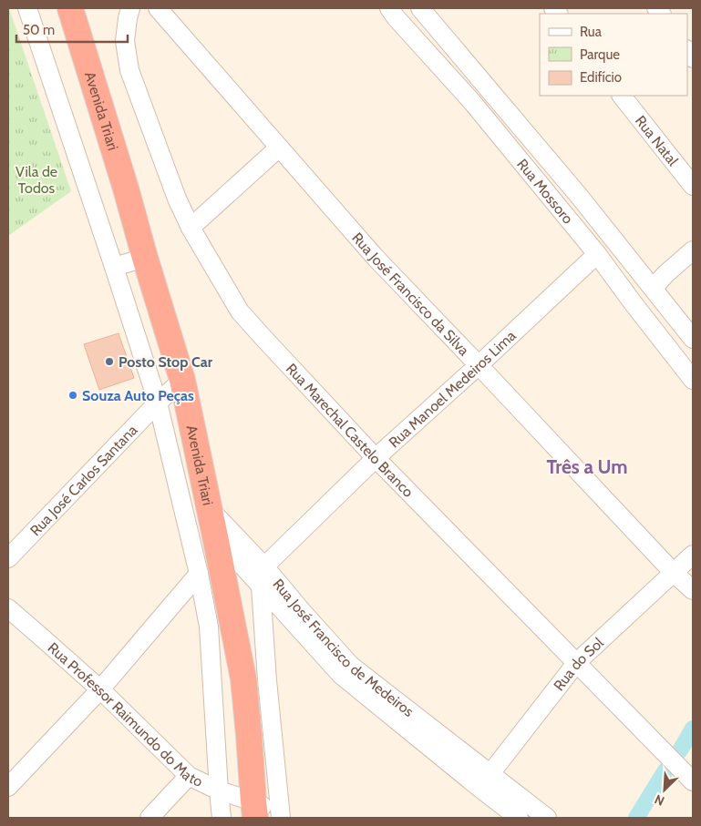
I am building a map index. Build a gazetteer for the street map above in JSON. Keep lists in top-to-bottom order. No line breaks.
{"streets":{"highway":["Avenida Triari"],"street":["Rua Natal","Rua Mossoro","Rua José Francisco da Silva","Rua Manoel Medeiros Lima","Rua Marechal Castelo Branco","Rua José Carlos Santana","Rua José Francisco de Medeiros","Rua do Sol","Rua Professor Raimundo do Mato"]},"crossings":[["Avenida Triari","Rua José Carlos Santana"],["Avenida Triari","Rua José Francisco de Medeiros"],["Avenida Triari","Rua Professor Raimundo do Mato"],["Rua Mossoro","Rua Manoel Medeiros Lima"],["Rua José Francisco da Silva","Rua Manoel Medeiros Lima"],["Rua José Francisco da Silva","Rua do Sol"],["Rua Manoel Medeiros Lima","Rua Marechal Castelo Branco"],["Rua Manoel Medeiros Lima","Rua José Francisco de Medeiros"],["Rua Marechal Castelo Branco","Rua do Sol"],["Rua José Francisco de Medeiros","Rua do Sol"]],"districts":["Três a Um"],"parks":["Vila de Todos"],"places":["Posto Stop Car","Souza Auto Peças"],"legend":["Rua","Parque","Edifício"],"scale_bar":"50 m","north":"bottom left"}
